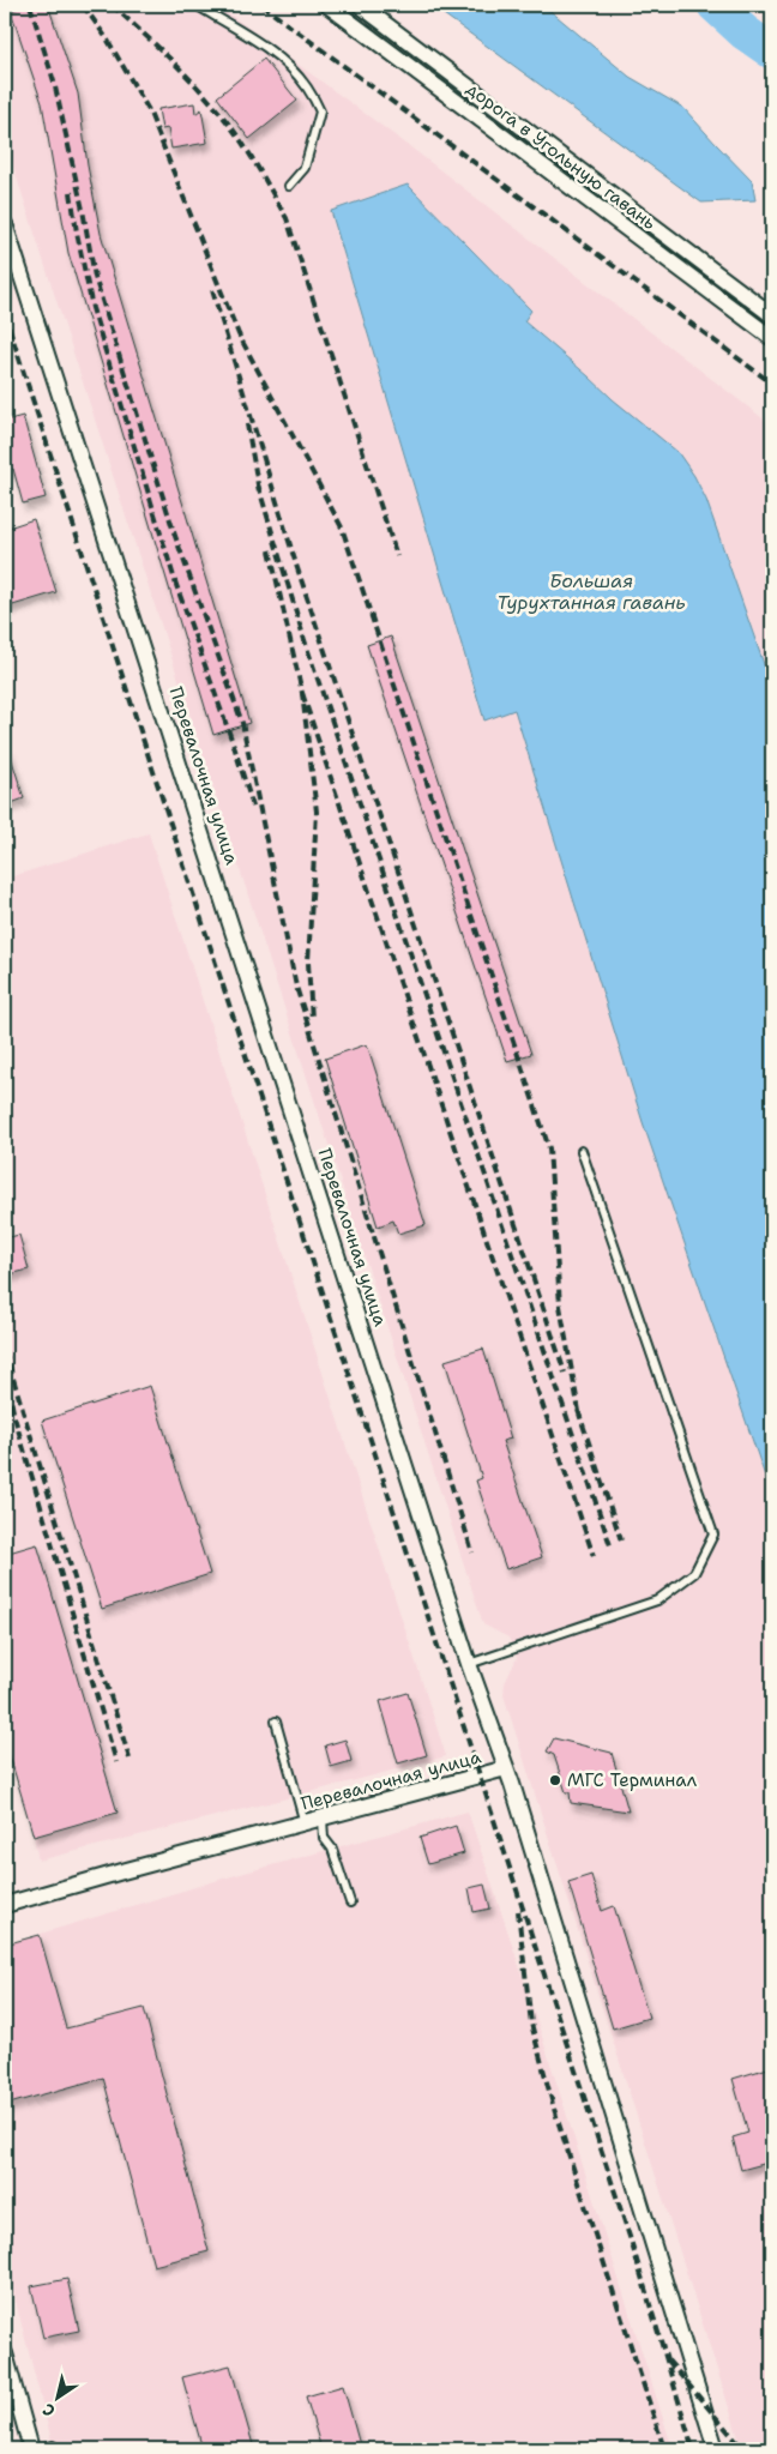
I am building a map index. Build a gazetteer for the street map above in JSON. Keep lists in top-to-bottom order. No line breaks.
{"streets":{"street":["дорога в Угольную гавань","Перевалочная улица"]},"water":["Большая Турухтанная гавань"],"places":["МГС Терминал"],"north":"bottom left"}
